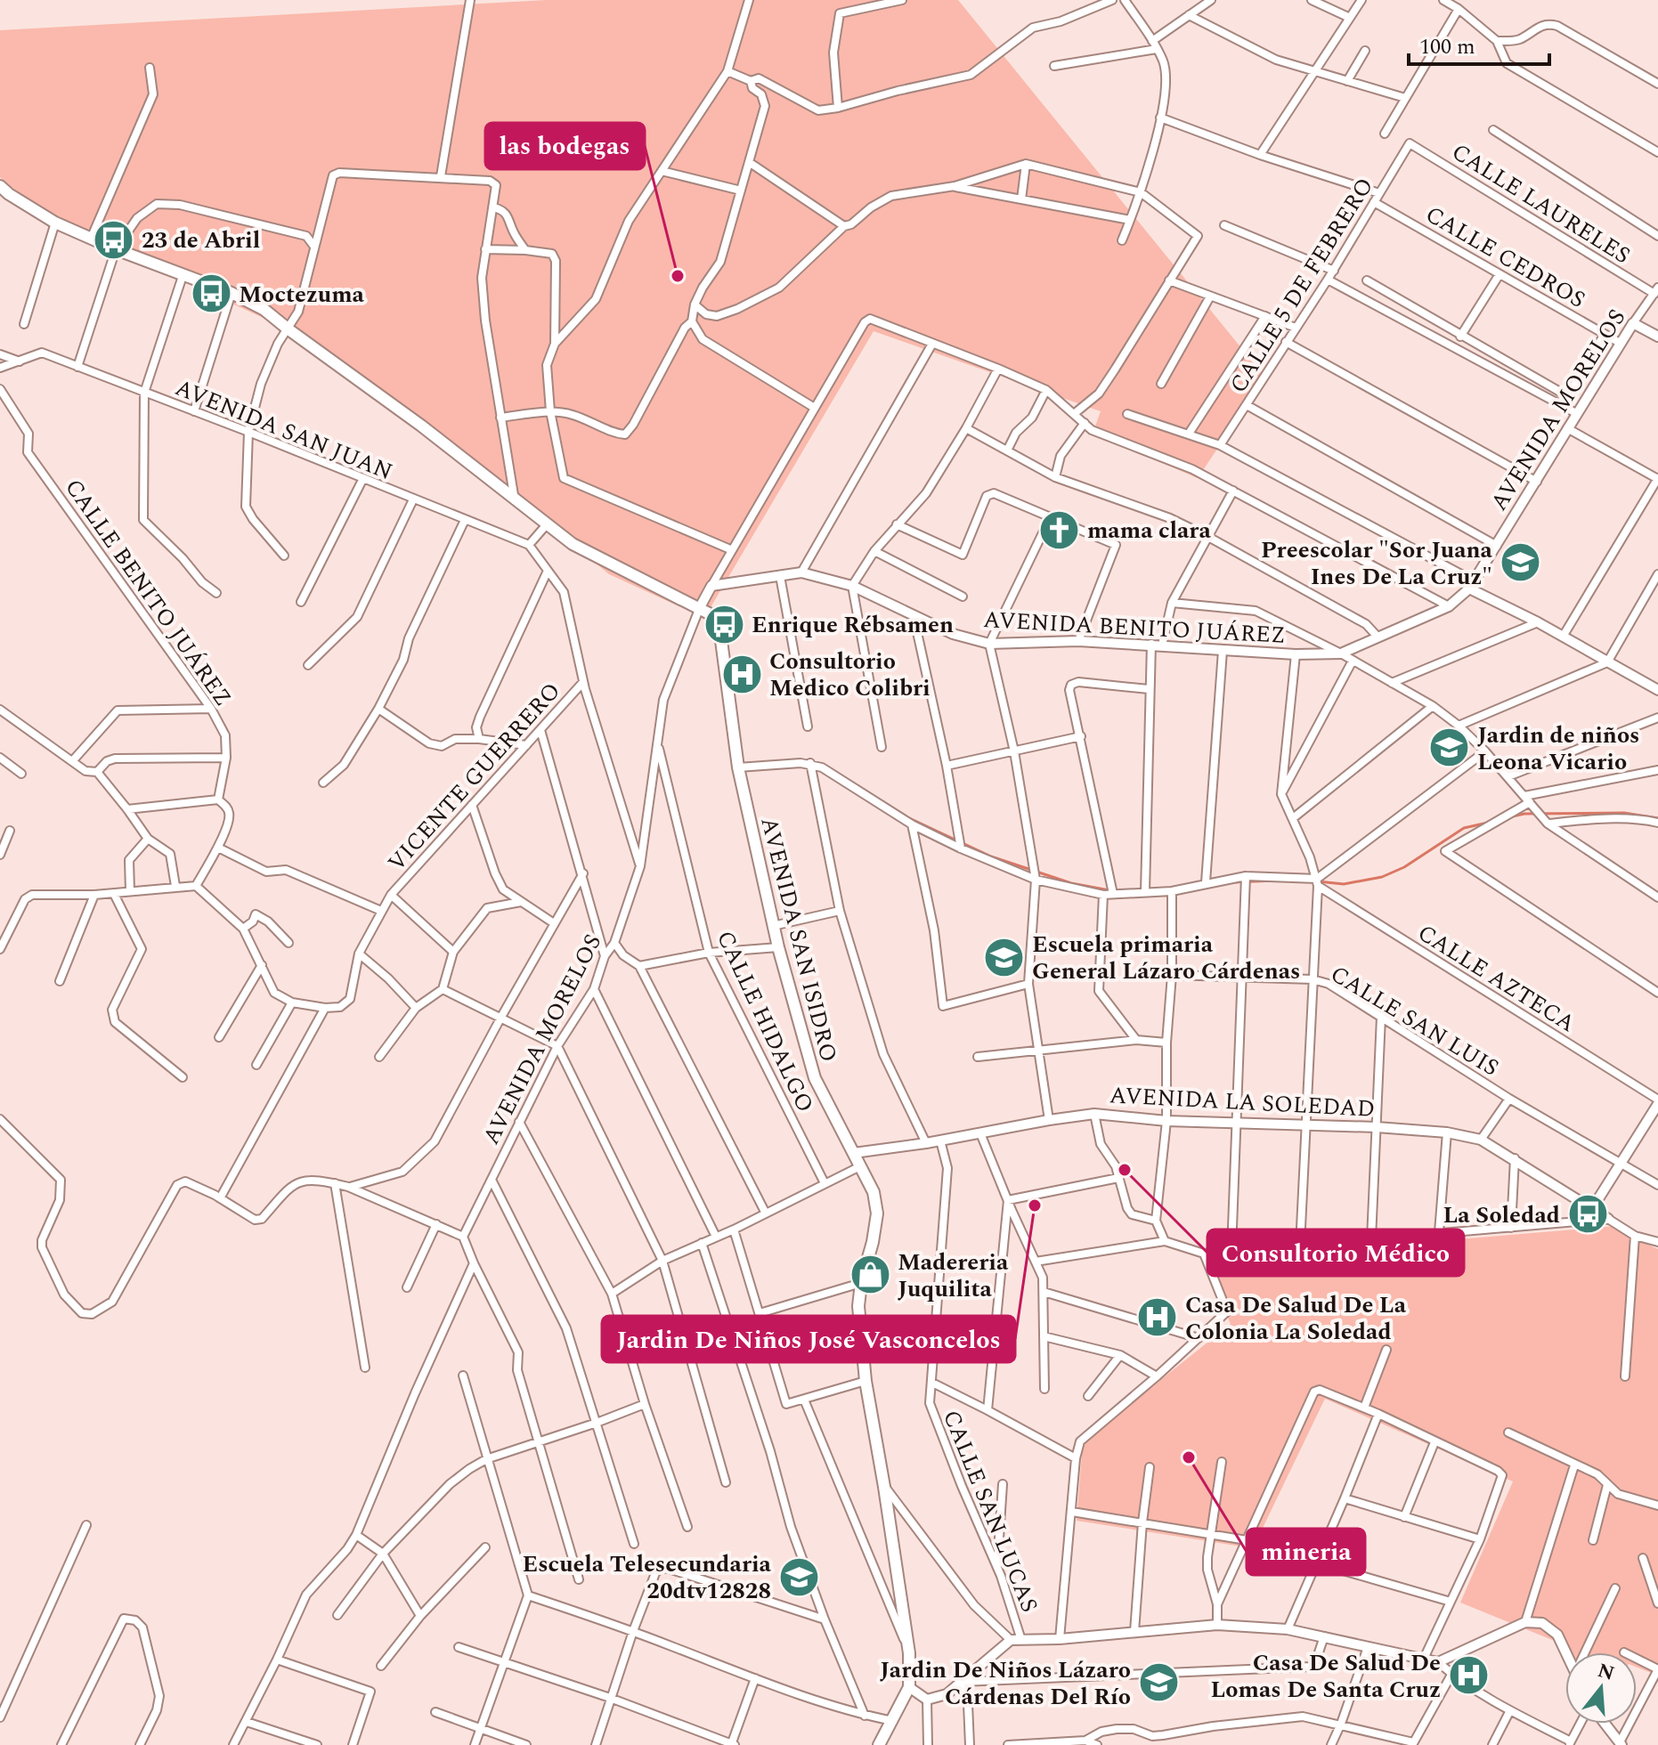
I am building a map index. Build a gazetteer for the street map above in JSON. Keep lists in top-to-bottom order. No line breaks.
{"streets":{"main road":["AVENIDA SAN ISIDRO"],"street":["CALLE LAURELES","CALLE CEDROS","CALLE 5 DE FEBRERO","AVENIDA MORELOS","AVENIDA SAN JUAN","CALLE BENITO JUÁREZ","AVENIDA BENITO JUÁREZ","VICENTE GUERRERO","CALLE AZTECA","CALLE SAN LUIS","CALLE HIDALGO","AVENIDA LA SOLEDAD","CALLE SAN LUCAS"]},"crossings":[["CALLE LAURELES","CALLE 5 DE FEBRERO"],["CALLE LAURELES","AVENIDA MORELOS"],["CALLE CEDROS","CALLE 5 DE FEBRERO"],["CALLE CEDROS","AVENIDA MORELOS"],["AVENIDA MORELOS","AVENIDA BENITO JUÁREZ"],["AVENIDA MORELOS","AVENIDA SAN ISIDRO"],["AVENIDA MORELOS","CALLE HIDALGO"],["AVENIDA SAN ISIDRO","AVENIDA LA SOLEDAD"],["AVENIDA LA SOLEDAD","CALLE SAN LUCAS"]],"places":{"bus stop":["23 de Abril","Moctezuma","Enrique Rébsamen","La Soledad"],"other":["las bodegas","Consultorio Médico","Jardin De Niños José Vasconcelos","mineria"],"church":["mama clara"],"school or university":["Preescolar \"Sor Juana Ines De La Cruz\"","Jardin de niños Leona Vicario","Escuela primaria General Lázaro Cárdenas","Escuela Telesecundaria 20dtv12828","Jardin De Niños Lázaro Cárdenas Del Río"],"hospital":["Consultorio Medico Colibri","Casa De Salud De La Colonia La Soledad","Casa De Salud De Lomas De Santa Cruz"],"shop":["Madereria Juquilita"]},"scale_bar":"100 m","north":"top"}
